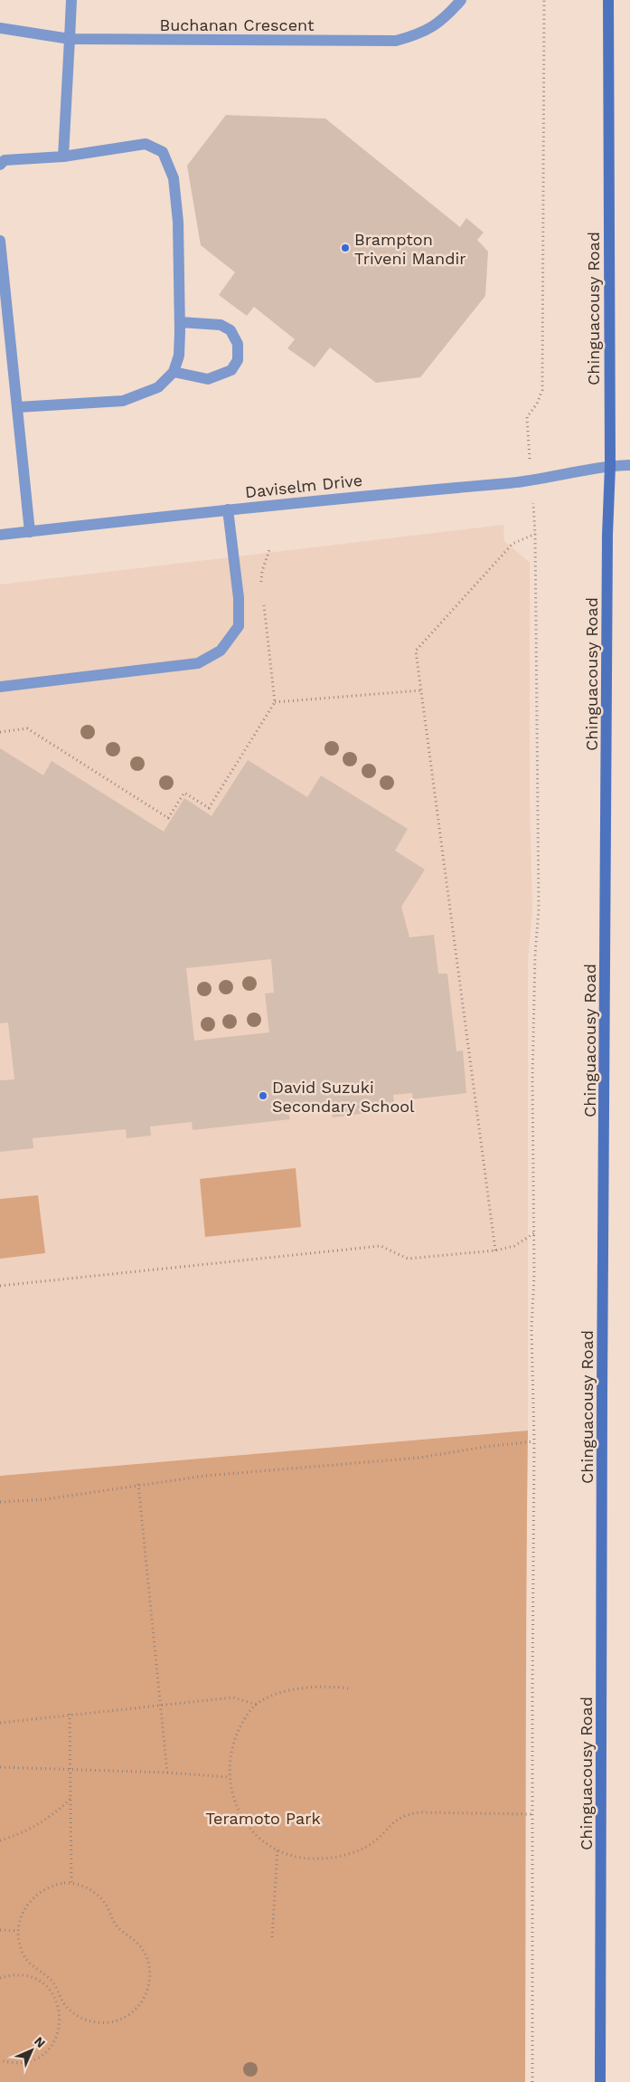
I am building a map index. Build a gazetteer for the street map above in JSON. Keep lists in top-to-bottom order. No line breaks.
{"streets":{"main road":["Chinguacousy Road"],"street":["Buchanan Crescent","Daviselm Drive"]},"crossings":[["Chinguacousy Road","Daviselm Drive"]],"parks":["Teramoto Park"],"places":["Brampton Triveni Mandir","David Suzuki Secondary School"],"north":"top right"}
